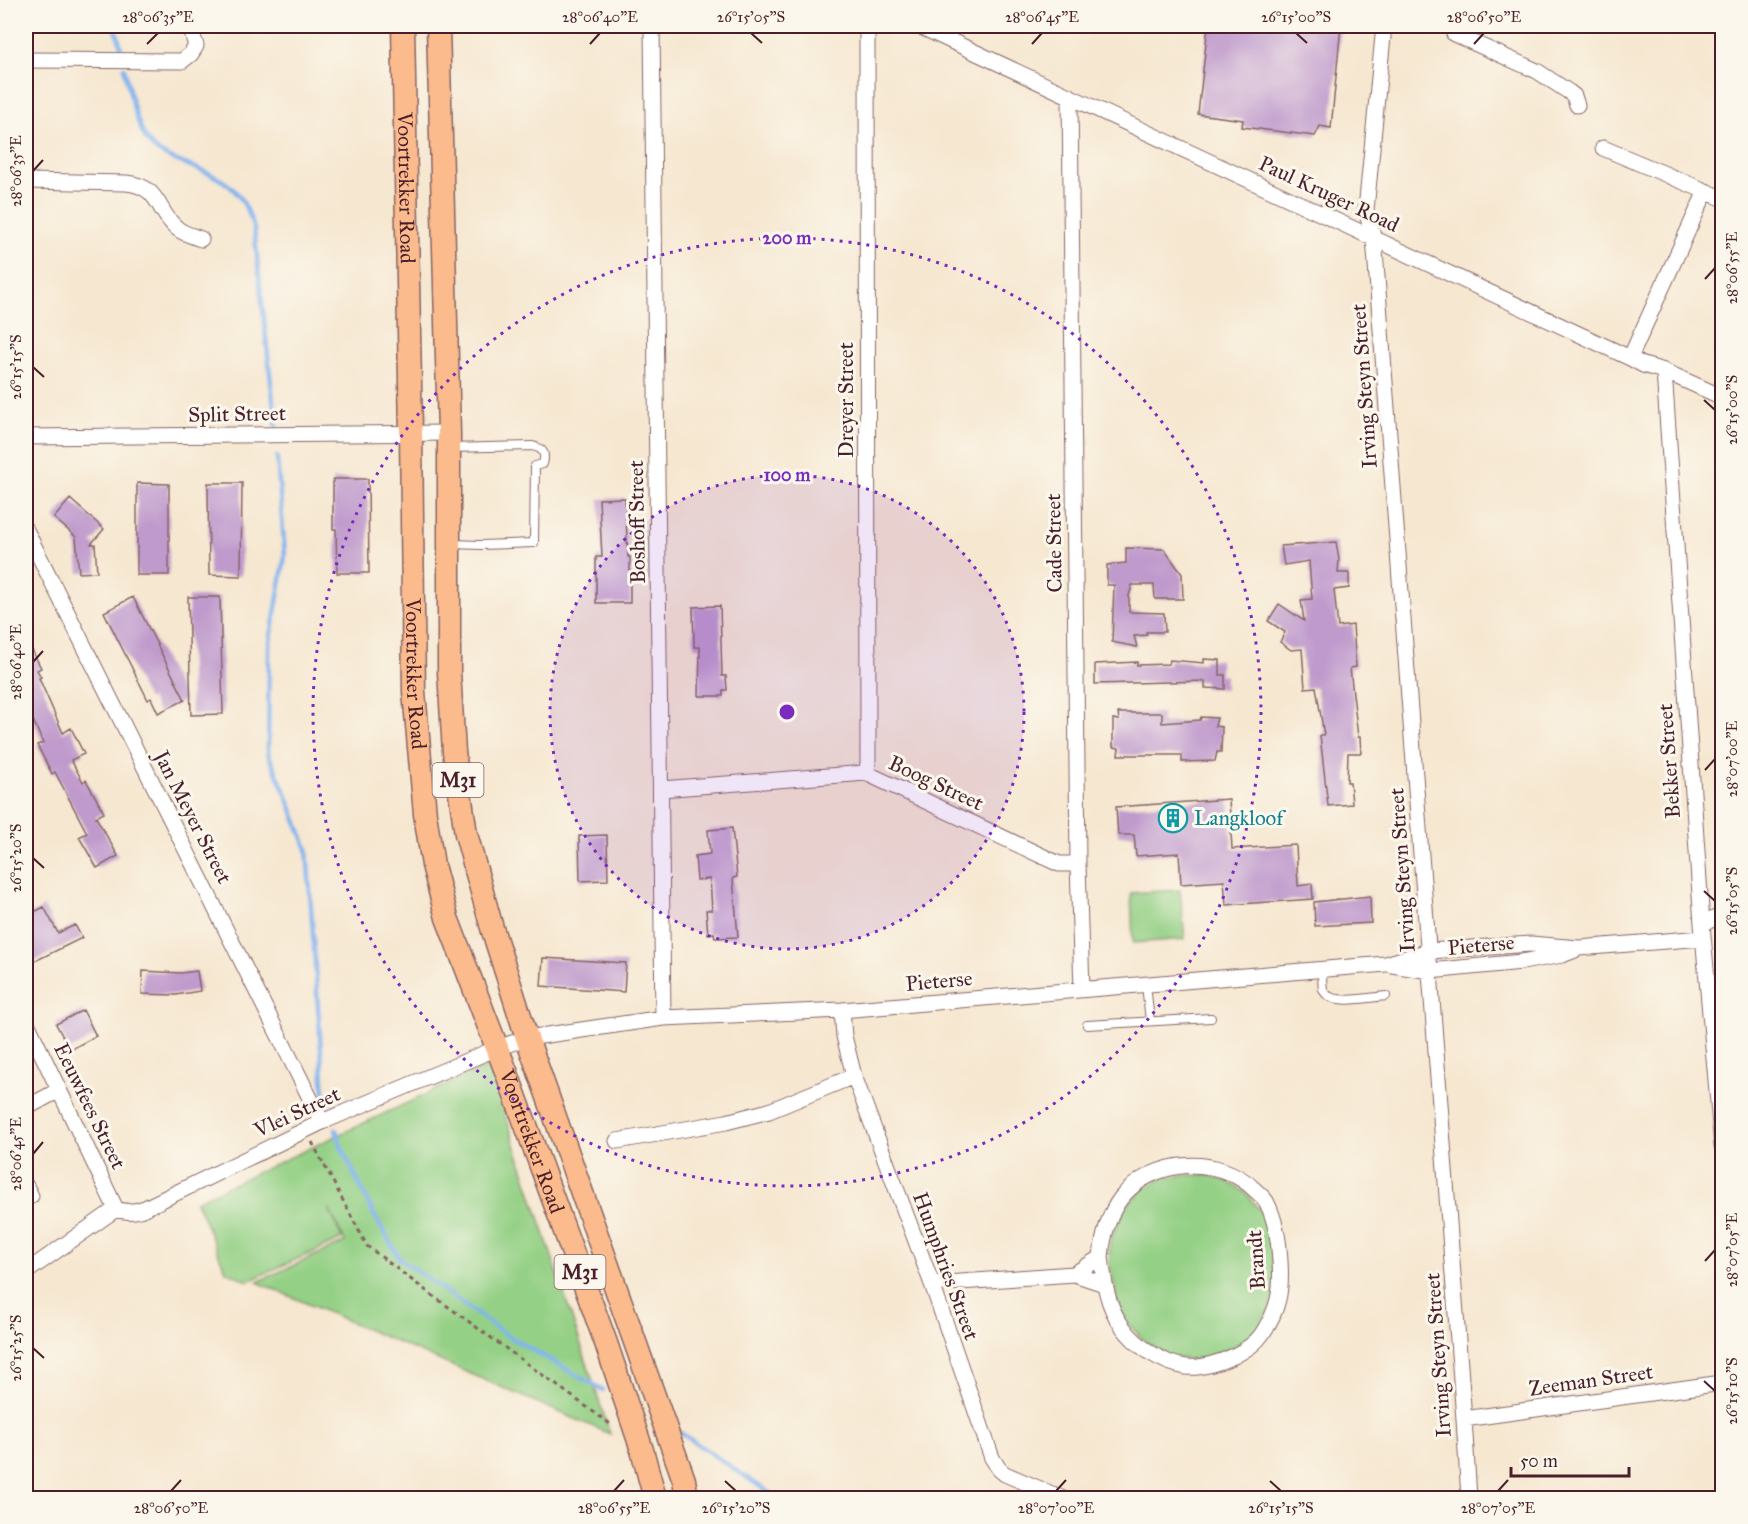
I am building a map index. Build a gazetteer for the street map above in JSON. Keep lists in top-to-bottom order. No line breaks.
{"streets":{"main road":["Voortrekker Road","M31"],"street":["Paul Kruger Road","Irving Steyn Street","Dreyer Street","Split Street","Boshoff Street","Cade Street","Bekker Street","Boog Street","Jan Meyer Street","Pieterse","Eeuwfees Street","Vlei Street","Brandt","Humphries Street","Zeeman Street"]},"crossings":[["Voortrekker Road","Split Street"],["Voortrekker Road","Pieterse"],["Voortrekker Road","Vlei Street"],["Paul Kruger Road","Irving Steyn Street"],["Paul Kruger Road","Cade Street"],["Paul Kruger Road","Bekker Street"],["Irving Steyn Street","Pieterse"],["Irving Steyn Street","Zeeman Street"],["Dreyer Street","Boog Street"],["Boshoff Street","Boog Street"],["Boshoff Street","Pieterse"],["Cade Street","Boog Street"],["Cade Street","Pieterse"],["Bekker Street","Pieterse"],["Jan Meyer Street","Vlei Street"],["Pieterse","Vlei Street"],["Pieterse","Humphries Street"],["Eeuwfees Street","Vlei Street"]],"places":{"building":["Langkloof"]},"scale_bar":"50 m","coordinates":["28°06'35\"E","28°06'40\"E","26°15'05\"S","28°06'45\"E","26°15'00\"S","28°06'50\"E","28°06'55\"E","26°15'15\"S","28°07'00\"E","26°15'20\"S","28°07'05\"E","26°15'25\"S","26°15'10\"S"],"rings":["200 m","100 m"]}
